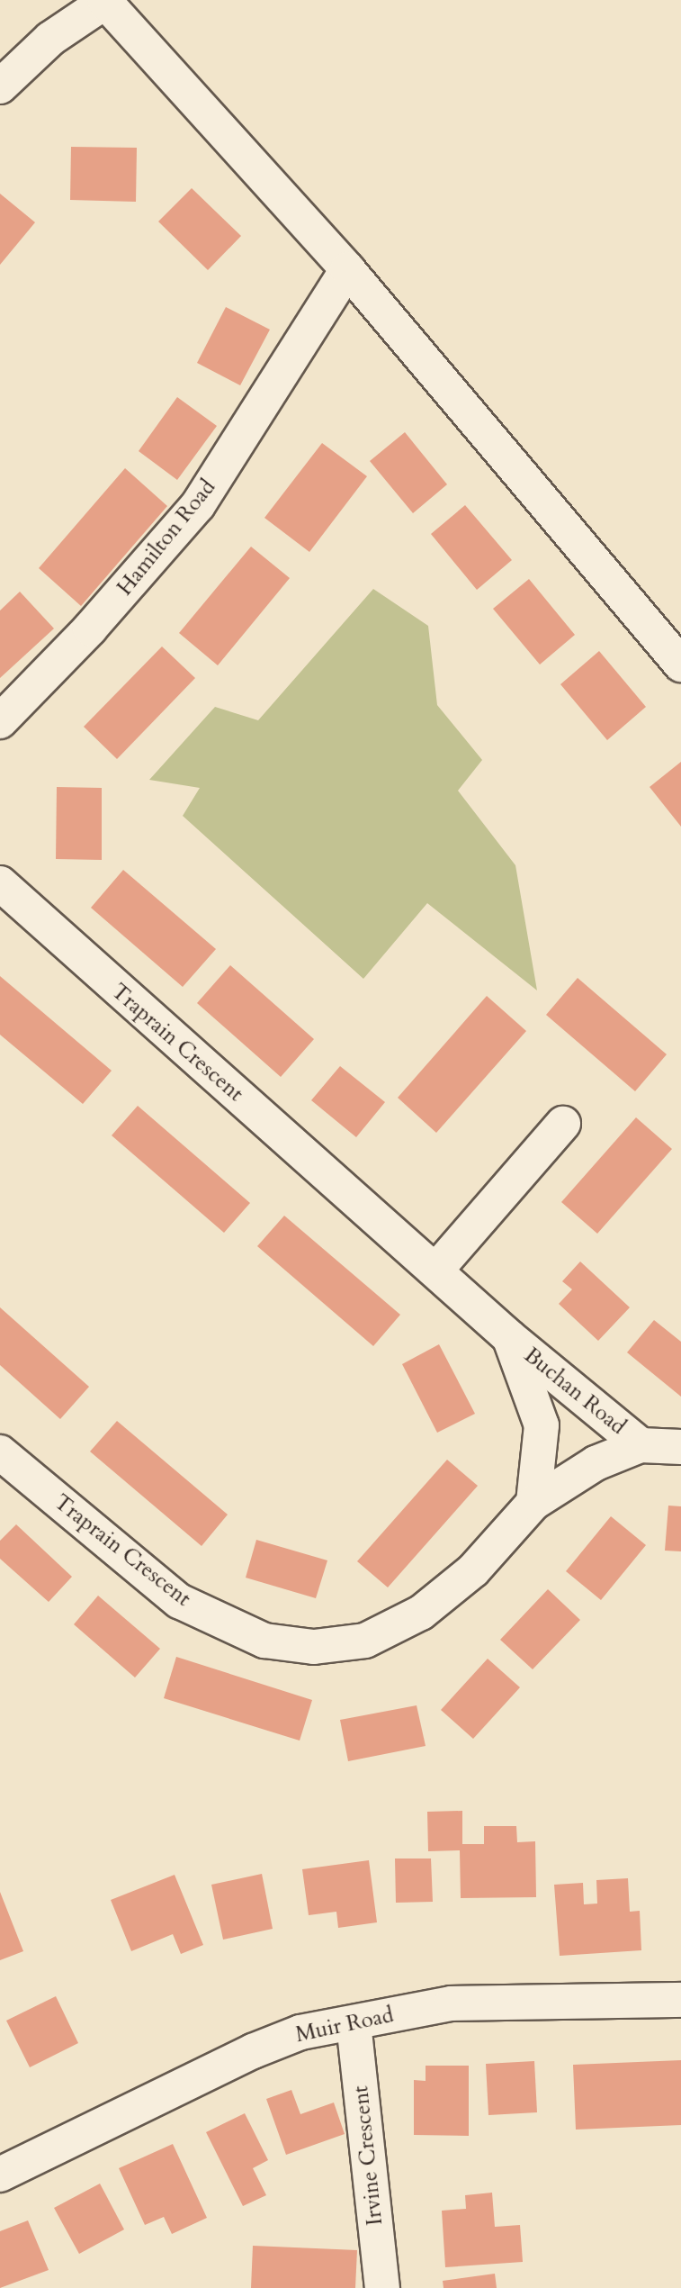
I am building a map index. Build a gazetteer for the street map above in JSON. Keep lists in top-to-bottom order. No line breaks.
{"streets":{"street":["Hamilton Road","Traprain Crescent","Buchan Road","Muir Road","Irvine Crescent"]},"crossings":[["Traprain Crescent","Buchan Road"],["Muir Road","Irvine Crescent"]]}
